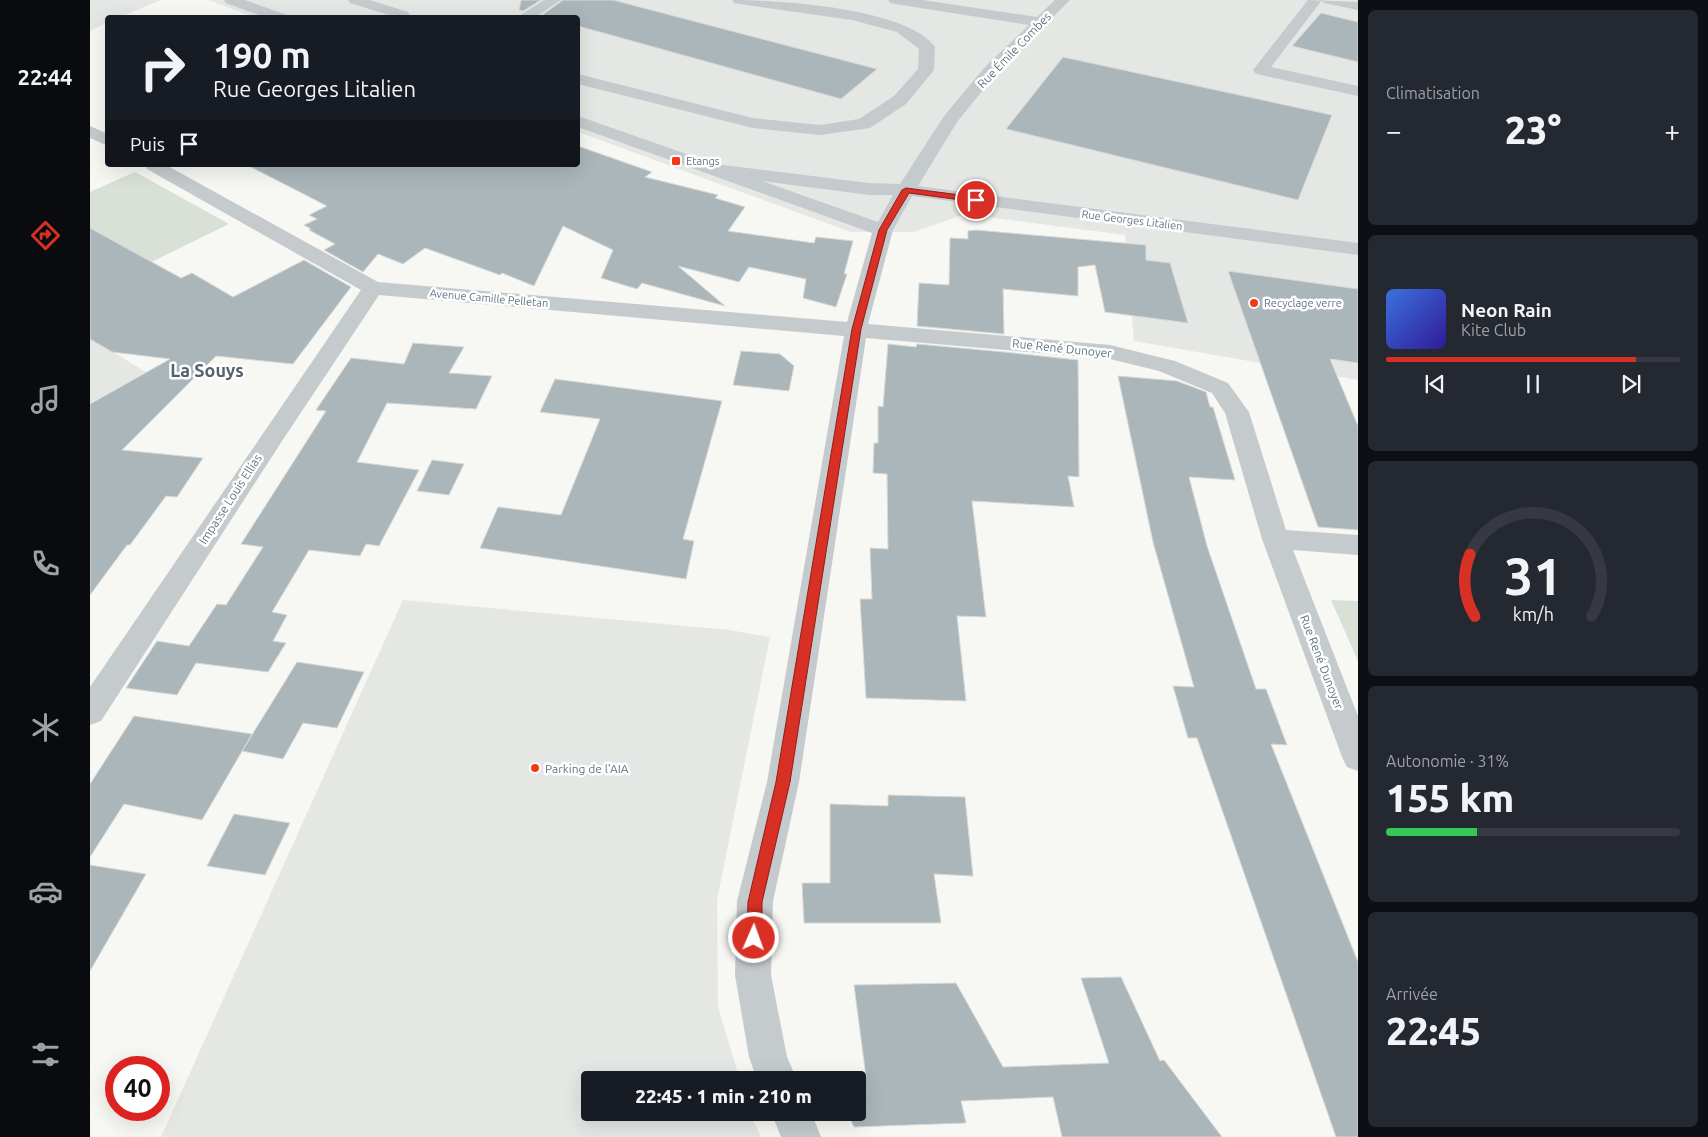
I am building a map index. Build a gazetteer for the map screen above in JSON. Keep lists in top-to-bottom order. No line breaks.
{"streets":{"street":["Rue Émile Combes","Rue Georges Litalien","Avenue Camille Pelletan","Rue René Dunoyer","Impasse Louis Ellias"]},"crossings":[["Rue Émile Combes","Rue Georges Litalien"],["Rue Émile Combes","Avenue Camille Pelletan"],["Rue Émile Combes","Rue René Dunoyer"],["Avenue Camille Pelletan","Rue René Dunoyer"],["Avenue Camille Pelletan","Impasse Louis Ellias"]],"districts":["La Souys"],"places":{"transit":["Etangs"],"other":["Recyclage verre","Parking de l'AIA"]},"page":{"tabs":"22:44","tile":["Climatisation",["Autonomie · 31%","155 km"],["Arrivée","22:45"]],"turn":["190 m","Rue Georges Litalien"],"heat":["−","23°","+"],"then":"Puis","song":["Neon Rain","Kite Club"],"limit":"40","trip":"22:45 · 1 min · 210 m","gauge":["31","km/h"]}}
